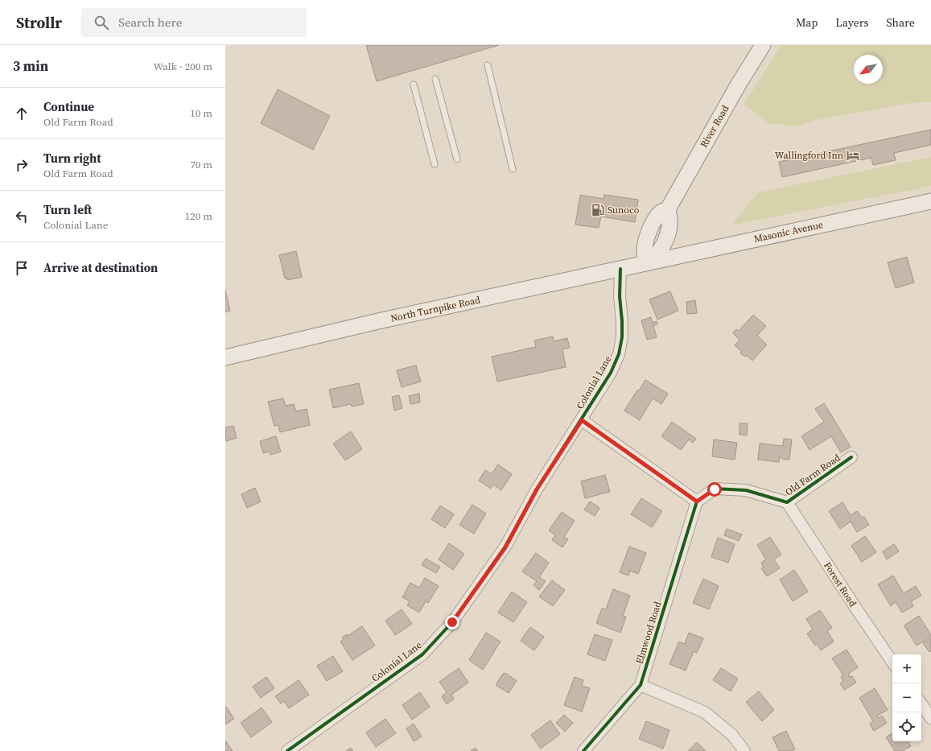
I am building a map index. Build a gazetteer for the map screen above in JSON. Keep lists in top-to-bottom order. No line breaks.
{"streets":{"main road":["River Road","Masonic Avenue","North Turnpike Road"],"street":["Colonial Lane","Old Farm Road","Forest Road","Elmwood Road"]},"crossings":[["River Road","Masonic Avenue"],["River Road","North Turnpike Road"],["Masonic Avenue","North Turnpike Road"],["North Turnpike Road","Colonial Lane"],["Old Farm Road","Forest Road"],["Old Farm Road","Elmwood Road"]],"places":{"hotel":["Wallingford Inn"],"fuel station":["Sunoco"]},"north":"bottom left","page":{"header":"Strollr","search":"Search here","nav":["Map","Layers","Share"],"heading":["3 min","Walk · 200 m"],"list":[["Continue","Old Farm Road","10 m"],["Turn right","Old Farm Road","70 m"],["Turn left","Colonial Lane","120 m"],"Arrive at destination"],"map_buttons":["+","−"]}}
